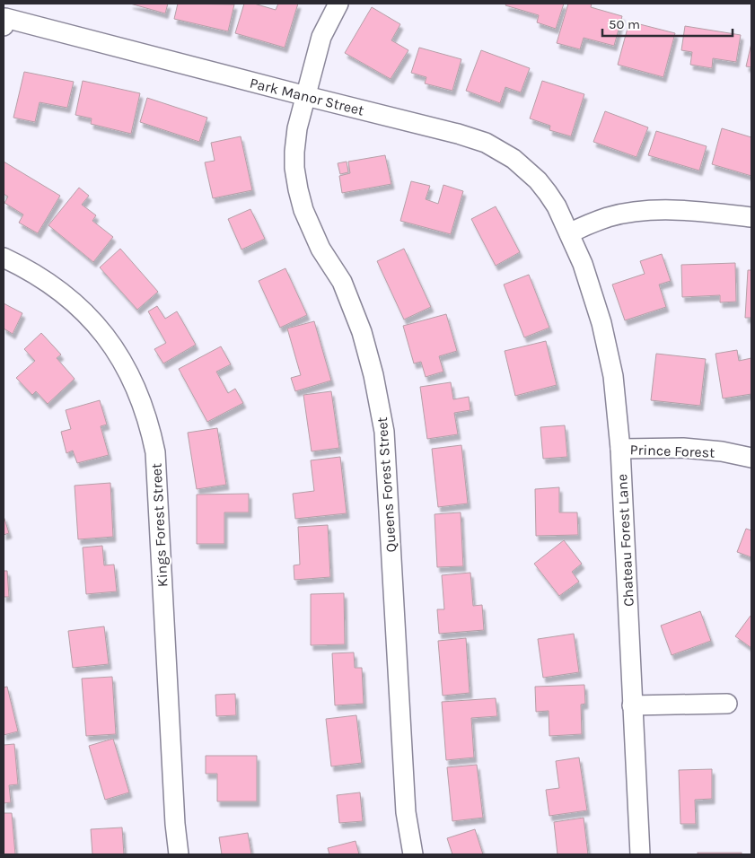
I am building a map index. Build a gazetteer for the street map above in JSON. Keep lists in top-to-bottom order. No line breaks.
{"streets":{"street":["Park Manor Street","Prince Forest","Queens Forest Street","Kings Forest Street","Chateau Forest Lane"]},"crossings":[["Park Manor Street","Queens Forest Street"],["Park Manor Street","Chateau Forest Lane"],["Prince Forest","Chateau Forest Lane"]],"scale_bar":"50 m"}
